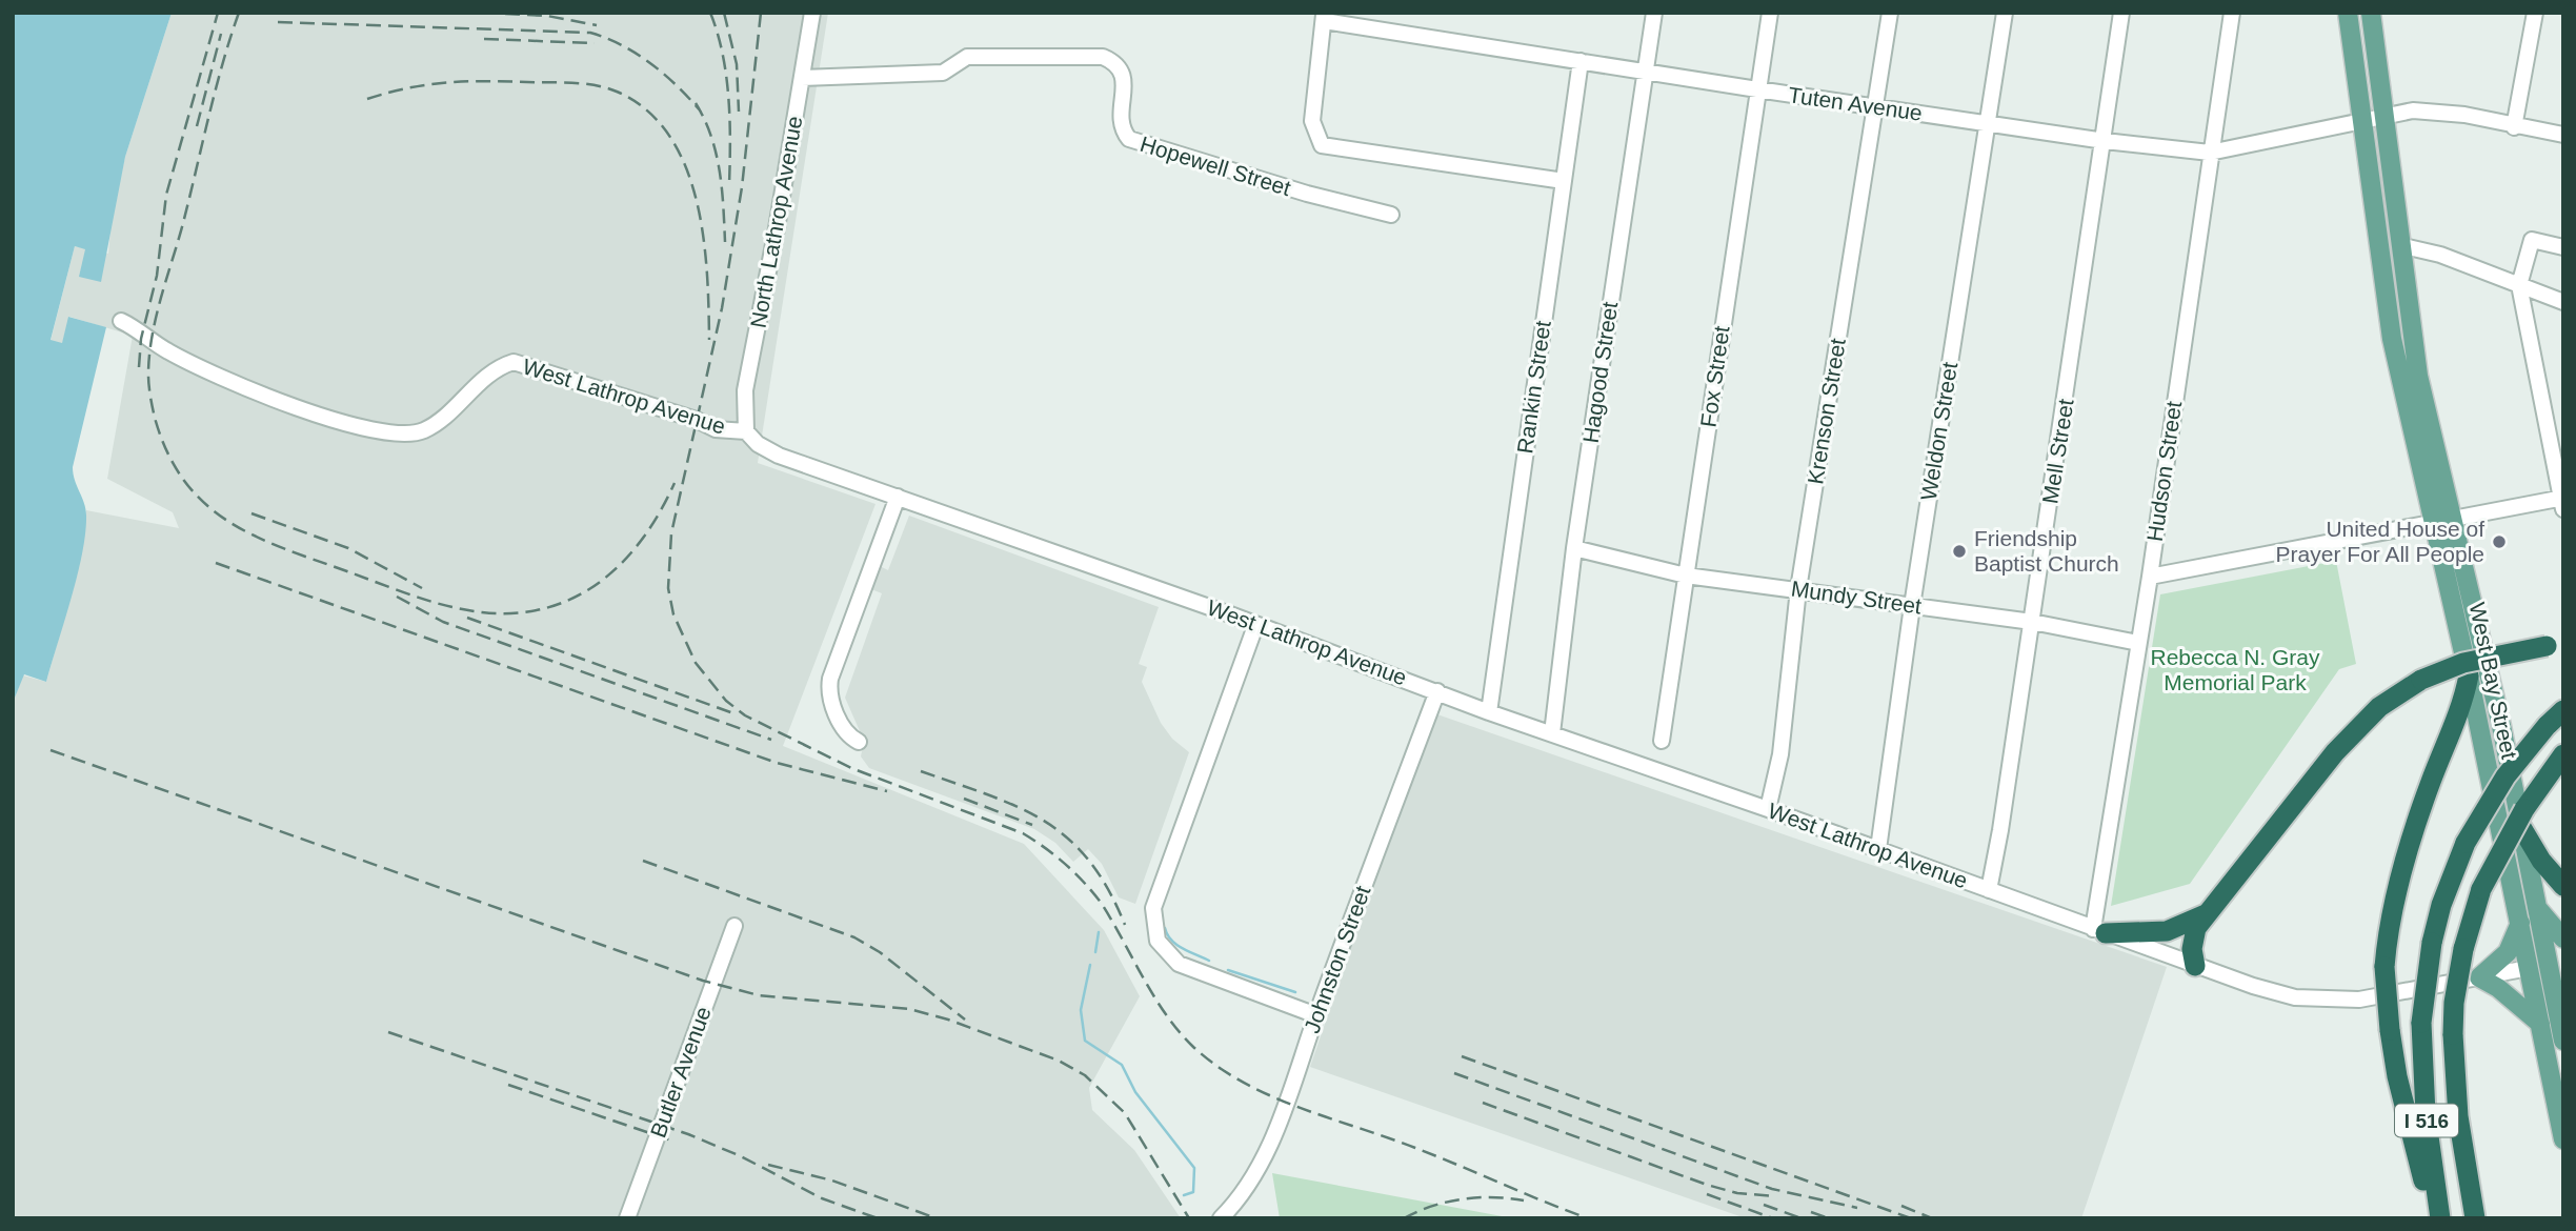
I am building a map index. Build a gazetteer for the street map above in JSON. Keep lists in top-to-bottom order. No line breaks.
{"streets":{"highway":["I 516"],"main road":["West Bay Street"],"street":["Tuten Avenue","Hopewell Street","North Lathrop Avenue","Hagood Street","Fox Street","Rankin Street","West Lathrop Avenue","Krenson Street","Weldon Street","Mell Street","Hudson Street","Mundy Street","Johnston Street","Butler Avenue"]},"crossings":[["Tuten Avenue","Hagood Street"],["Tuten Avenue","Fox Street"],["Tuten Avenue","Rankin Street"],["Tuten Avenue","Krenson Street"],["Tuten Avenue","Weldon Street"],["Tuten Avenue","Mell Street"],["Tuten Avenue","Hudson Street"],["Tuten Avenue","West Bay Street"],["Hopewell Street","North Lathrop Avenue"],["North Lathrop Avenue","West Lathrop Avenue"],["Hagood Street","West Lathrop Avenue"],["Hagood Street","Mundy Street"],["Fox Street","Mundy Street"],["Rankin Street","West Lathrop Avenue"],["West Lathrop Avenue","Krenson Street"],["West Lathrop Avenue","Weldon Street"],["West Lathrop Avenue","Mell Street"],["West Lathrop Avenue","Hudson Street"],["West Lathrop Avenue","West Bay Street"],["West Lathrop Avenue","Johnston Street"],["Krenson Street","Mundy Street"],["Weldon Street","Mundy Street"],["Mell Street","Mundy Street"],["Hudson Street","Mundy Street"],["West Bay Street","I 516"]],"parks":["Rebecca N. Gray Memorial Park"],"places":["United House of Prayer For All People","Friendship Baptist Church"]}
